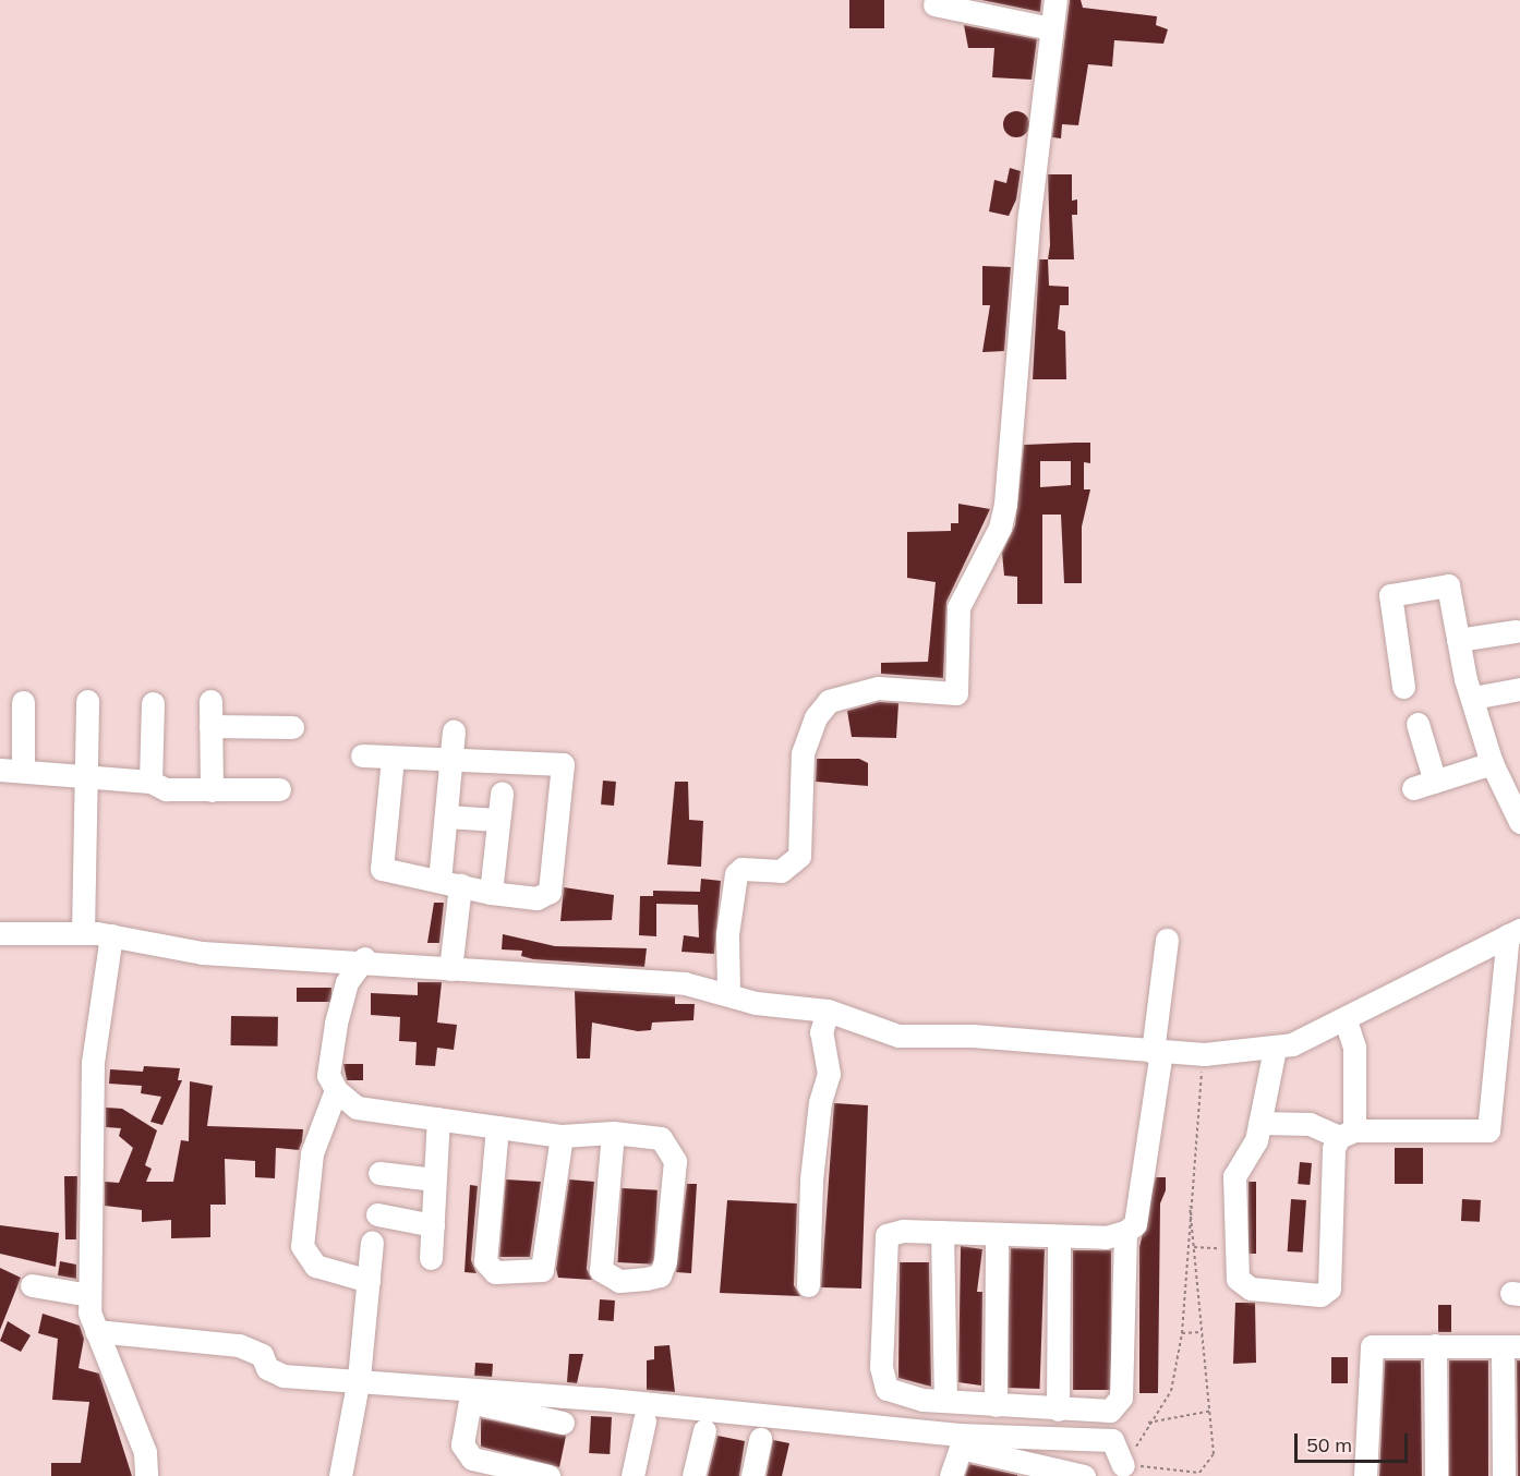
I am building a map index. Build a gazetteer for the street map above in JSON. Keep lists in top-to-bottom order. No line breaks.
{"scale_bar":"50 m"}
